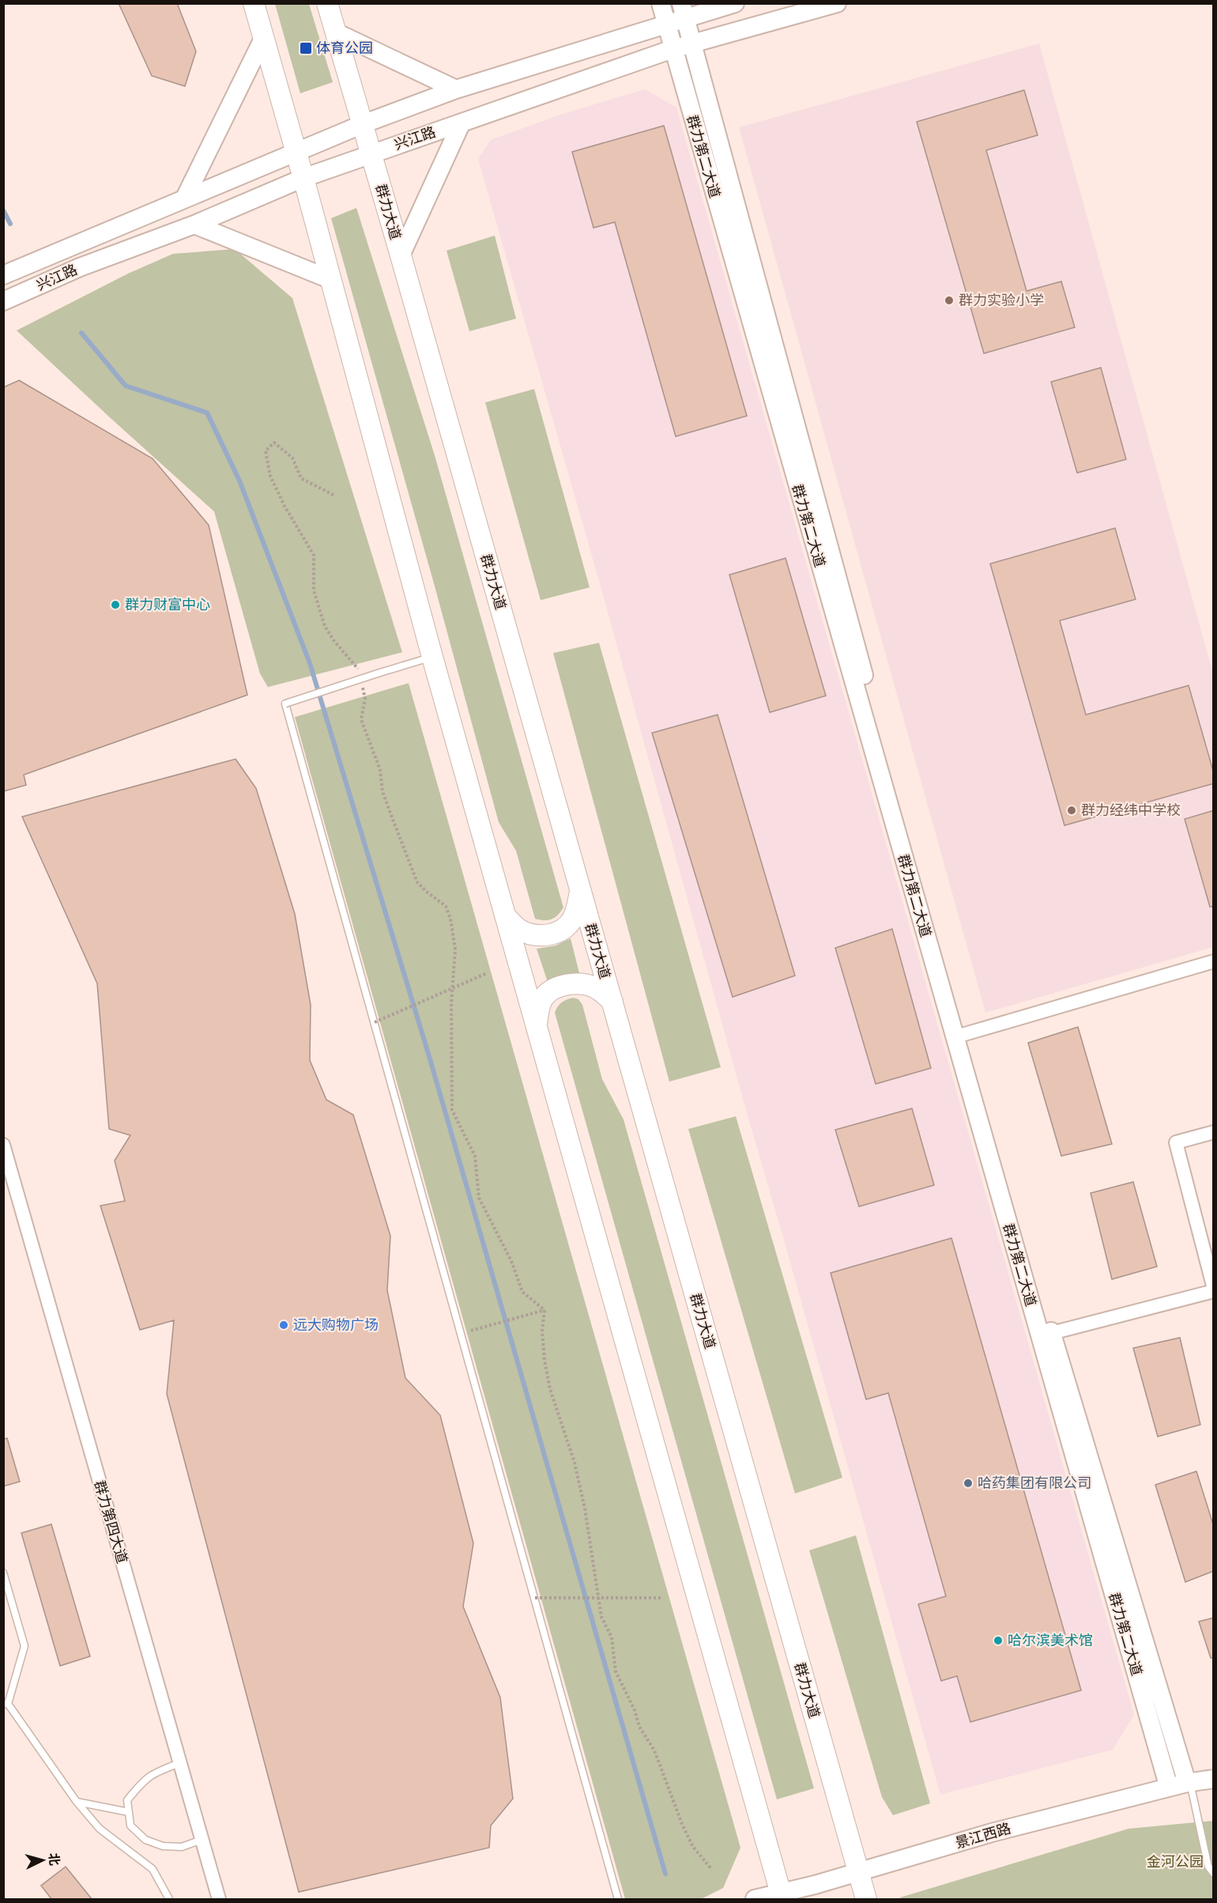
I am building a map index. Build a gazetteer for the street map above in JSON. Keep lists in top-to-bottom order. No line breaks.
{"streets":{"main road":["兴江路","群力第二大道","群力大道","景江西路"],"street":["群力第四大道"]},"crossings":[["兴江路","群力第二大道"],["兴江路","群力大道"],["群力第二大道","景江西路"],["群力大道","景江西路"]],"parks":["金河公园"],"places":{"transit":["体育公园"],"other":["群力实验小学","群力财富中心","群力经纬中学校","远大购物广场","哈药集团有限公司","哈尔滨美术馆"]},"north":"right"}
